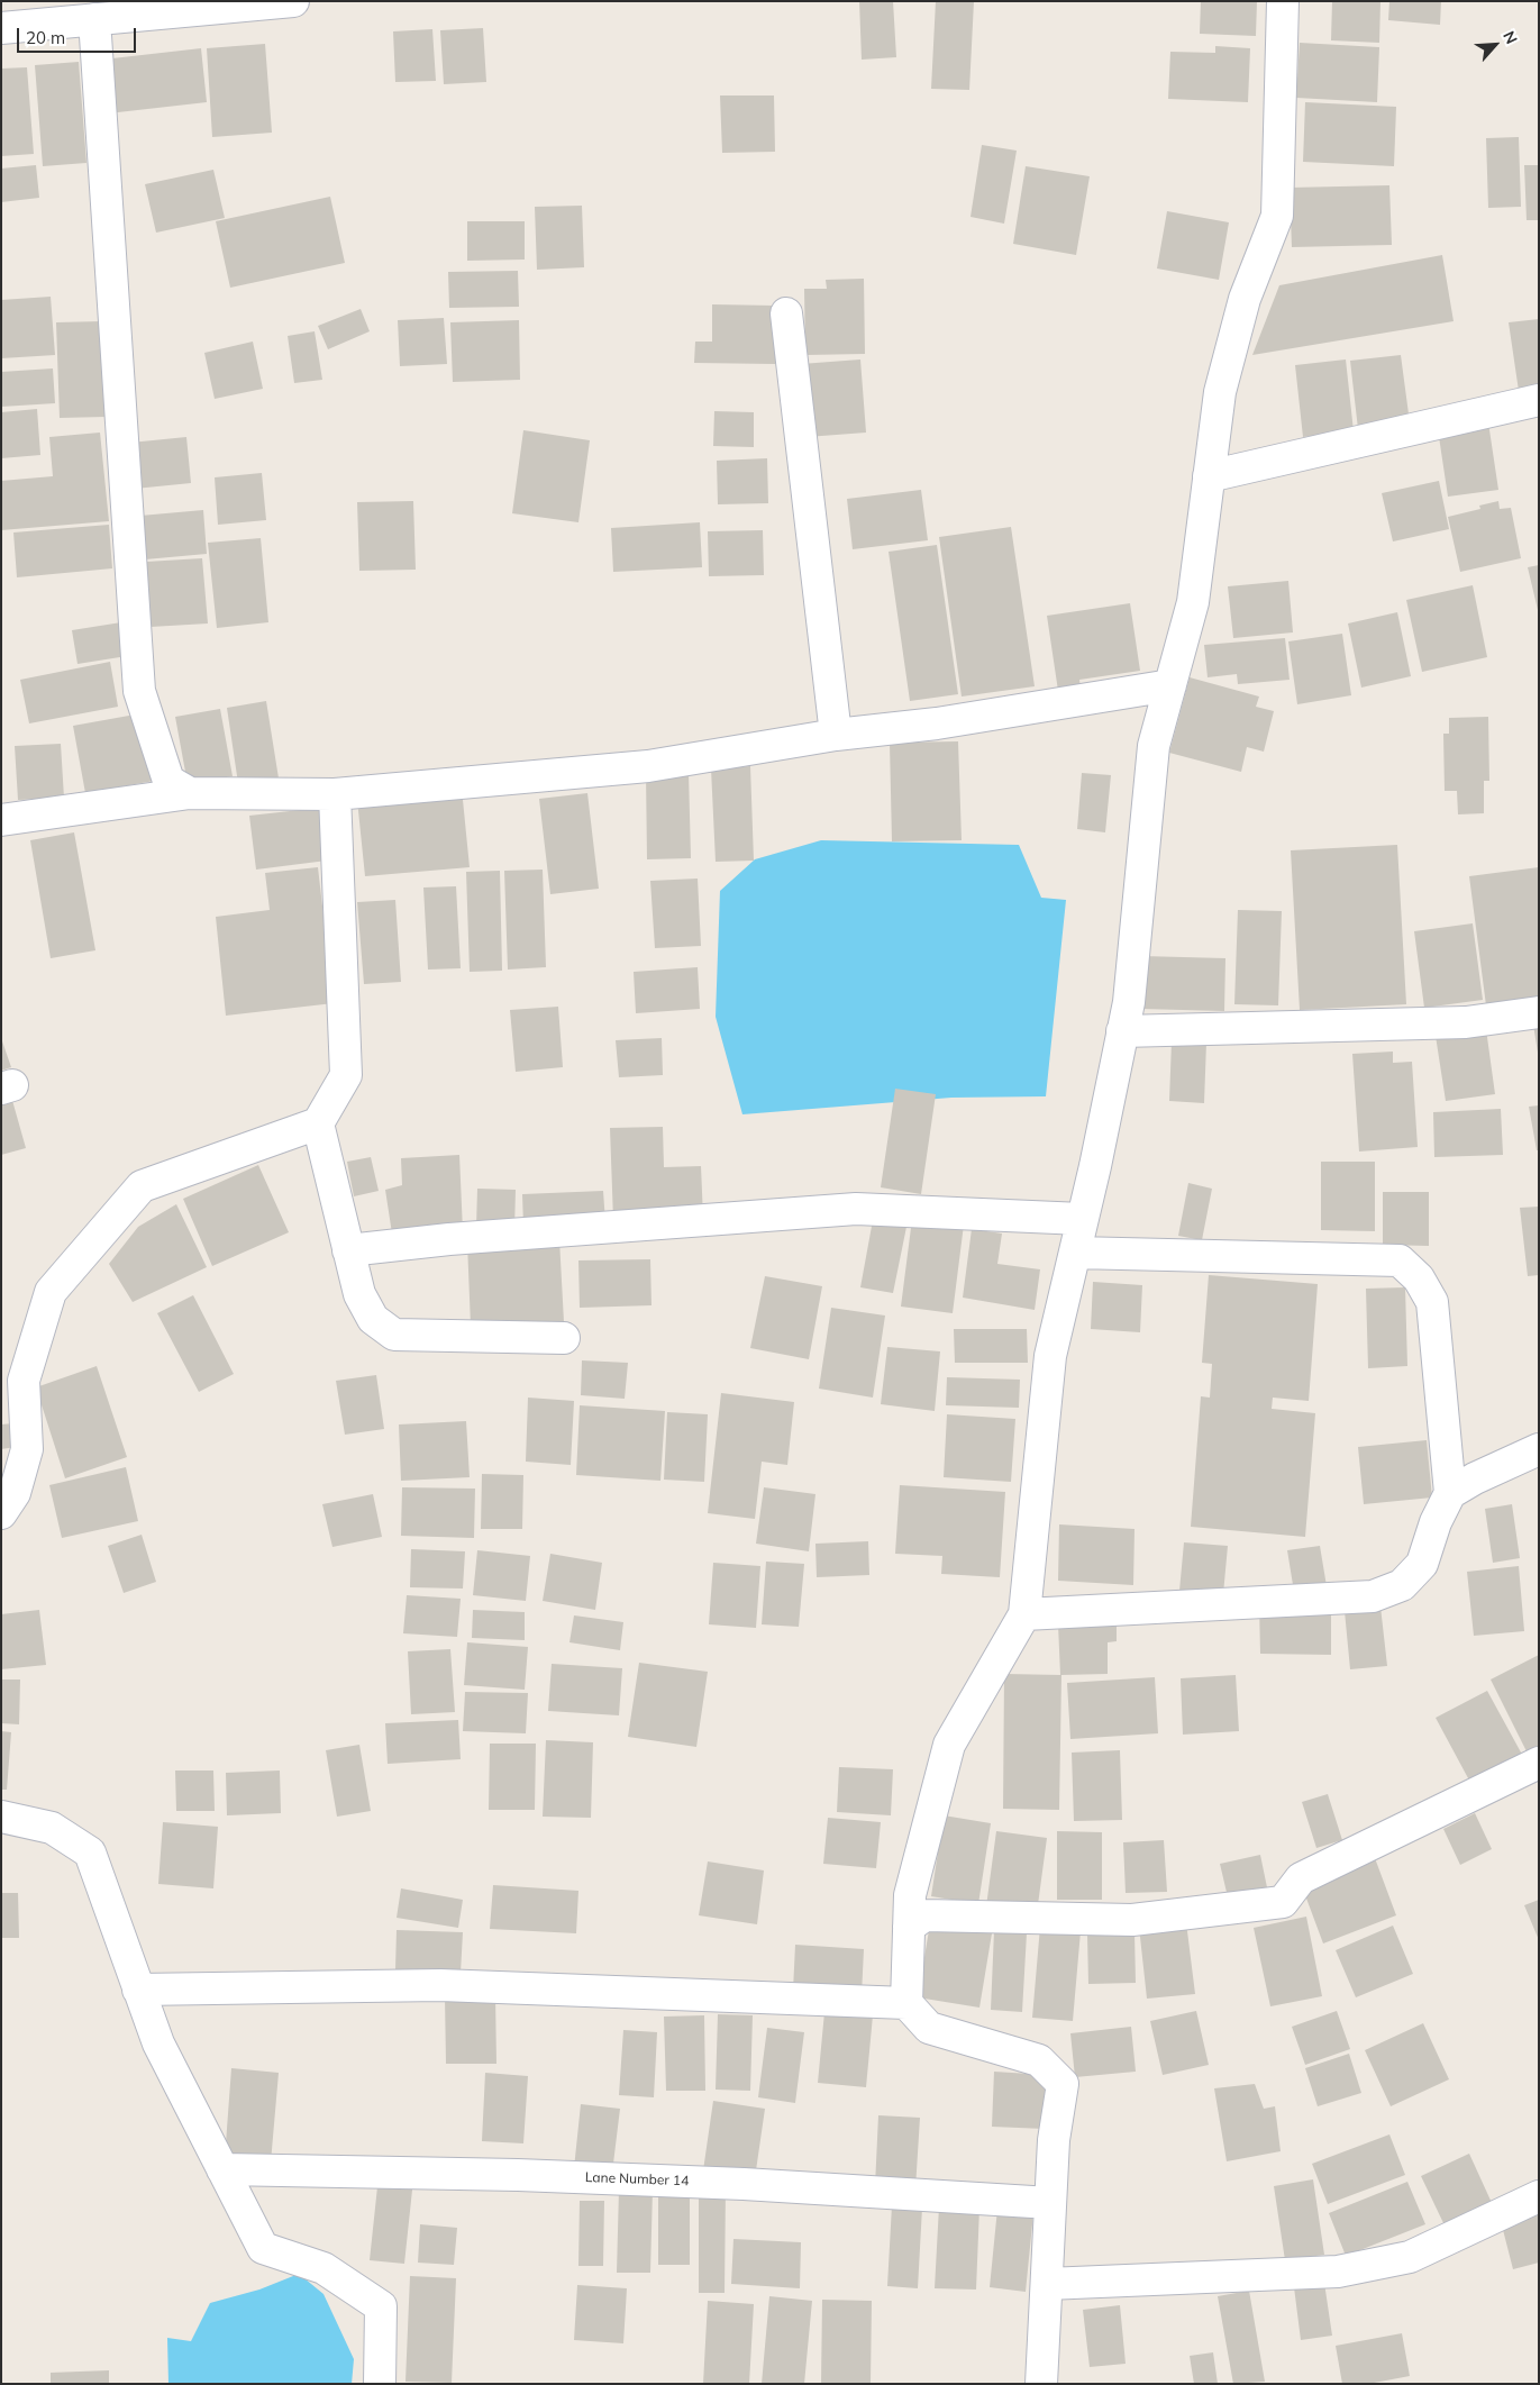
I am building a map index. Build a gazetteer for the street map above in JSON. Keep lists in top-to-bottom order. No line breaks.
{"streets":{"street":["Lane Number 14"]},"scale_bar":"20 m","north":"top right"}
